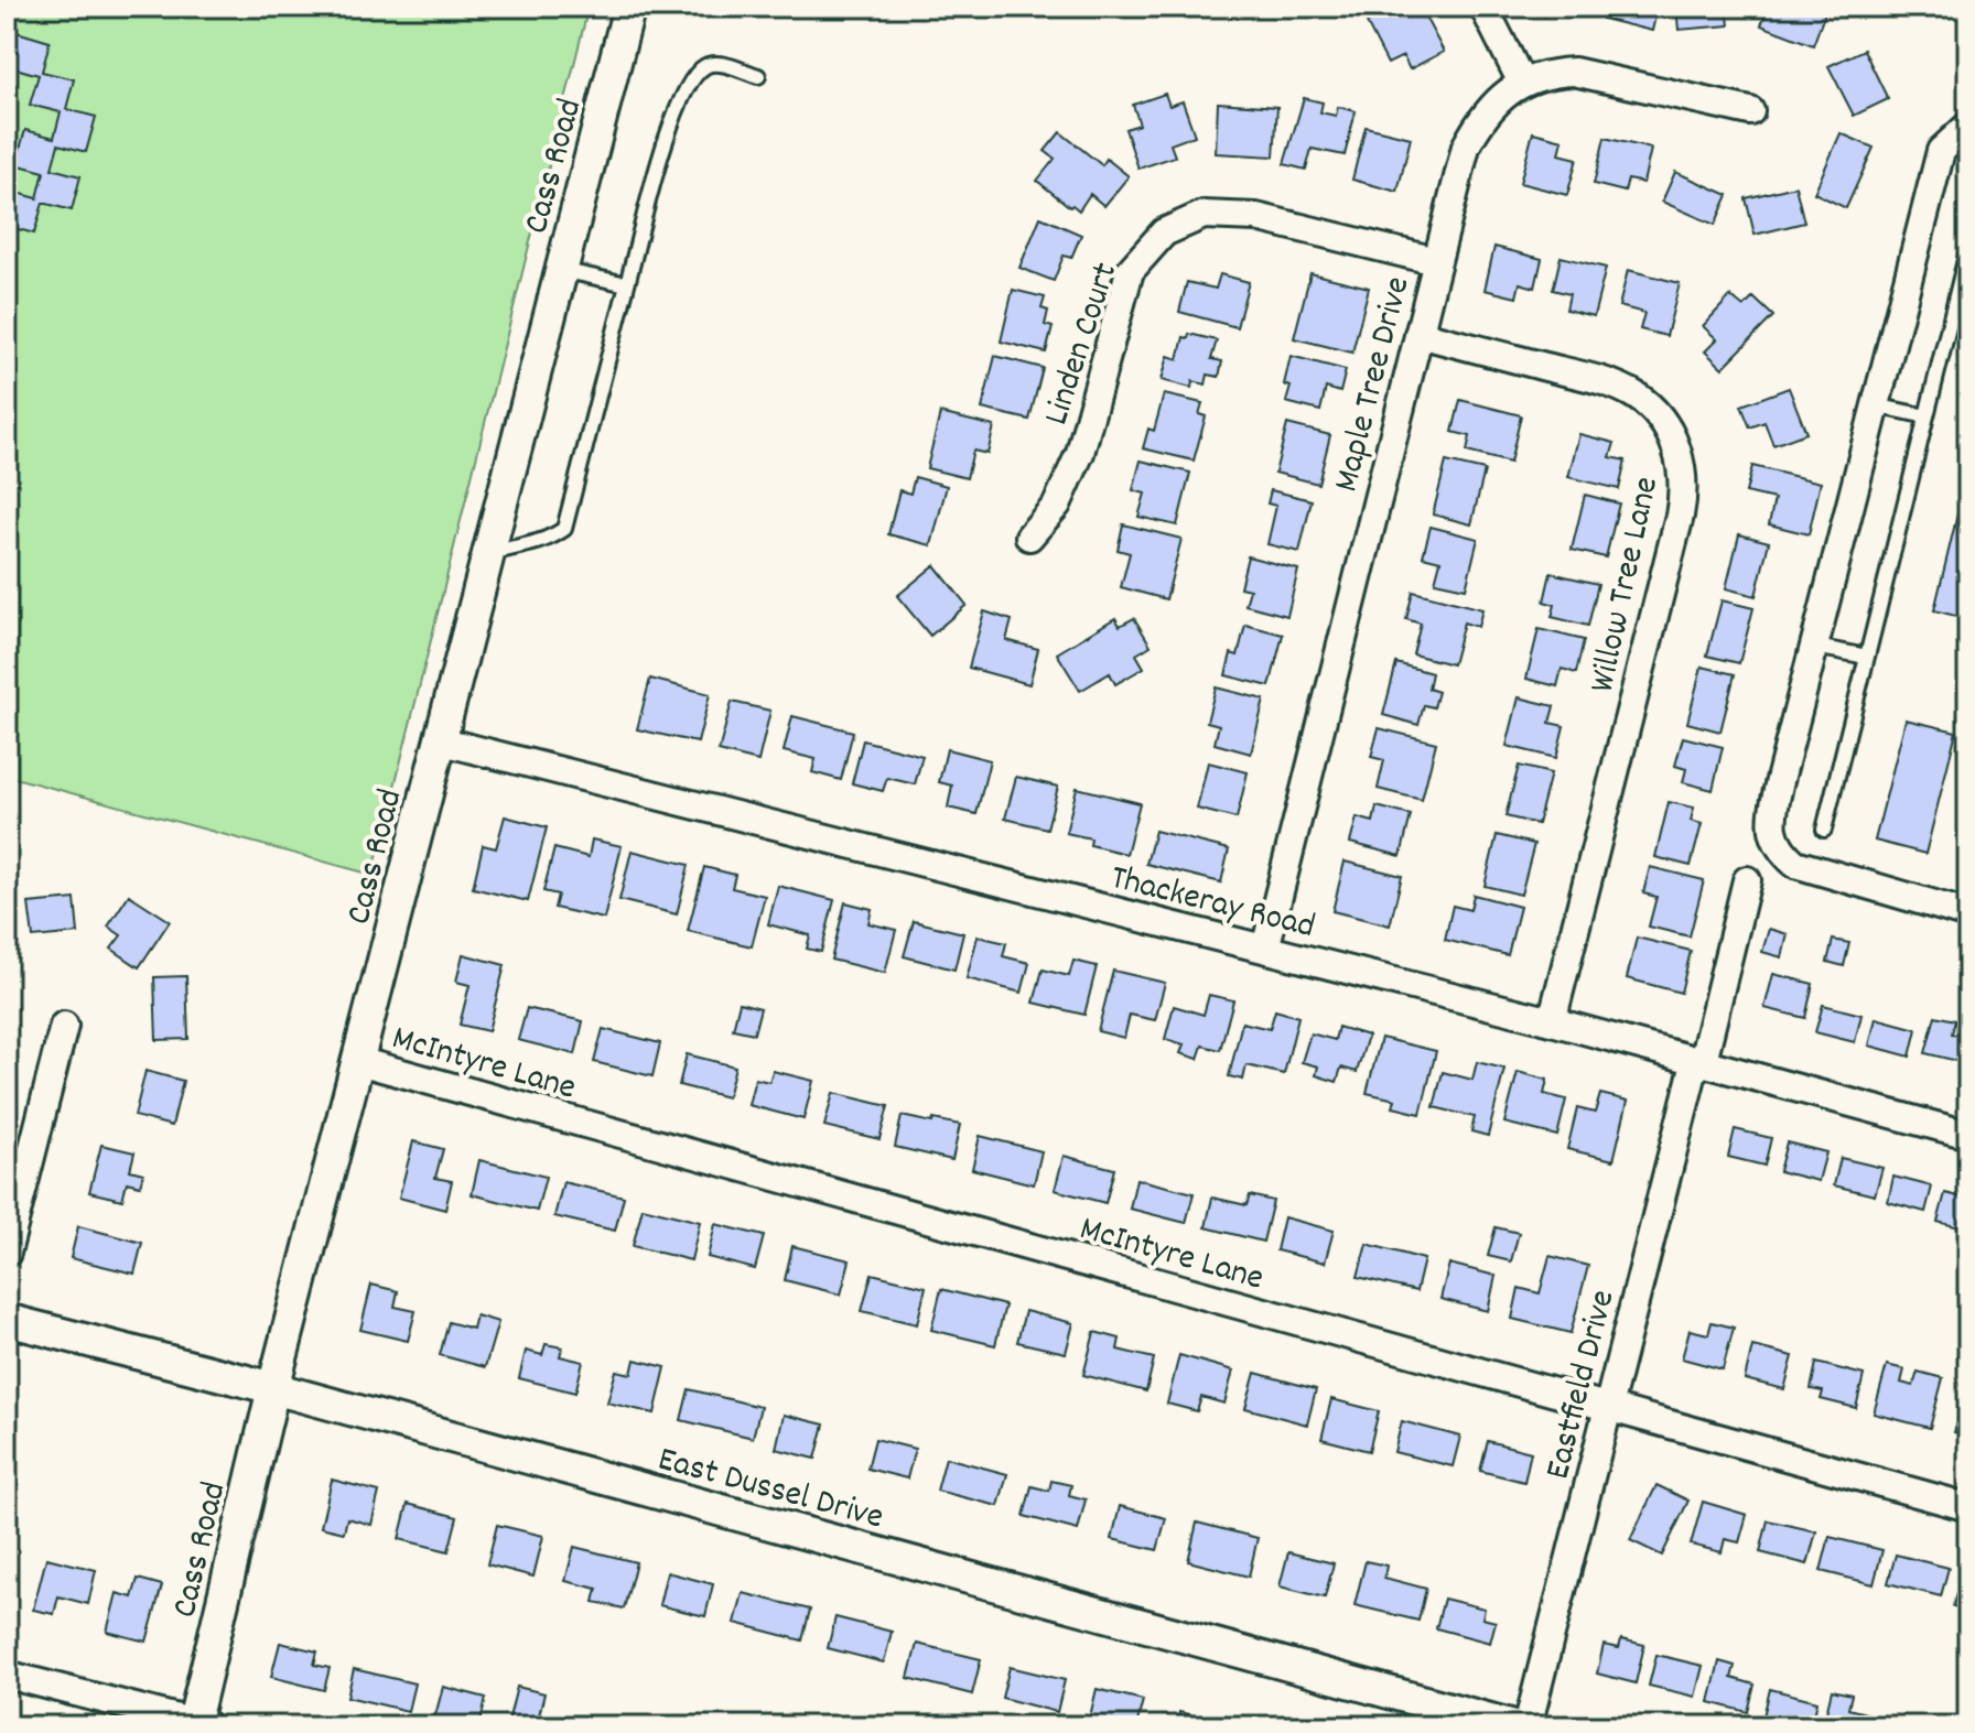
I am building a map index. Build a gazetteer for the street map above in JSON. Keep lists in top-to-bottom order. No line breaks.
{"streets":{"street":["Cass Road","Linden Court","Maple Tree Drive","Willow Tree Lane","Thackeray Road","McIntyre Lane","Eastfield Drive","East Dussel Drive"]},"crossings":[["Cass Road","Thackeray Road"],["Cass Road","McIntyre Lane"],["Cass Road","East Dussel Drive"],["Linden Court","Maple Tree Drive"],["Maple Tree Drive","Willow Tree Lane"],["Maple Tree Drive","Thackeray Road"],["Willow Tree Lane","Thackeray Road"],["Thackeray Road","Eastfield Drive"],["McIntyre Lane","Eastfield Drive"]]}
